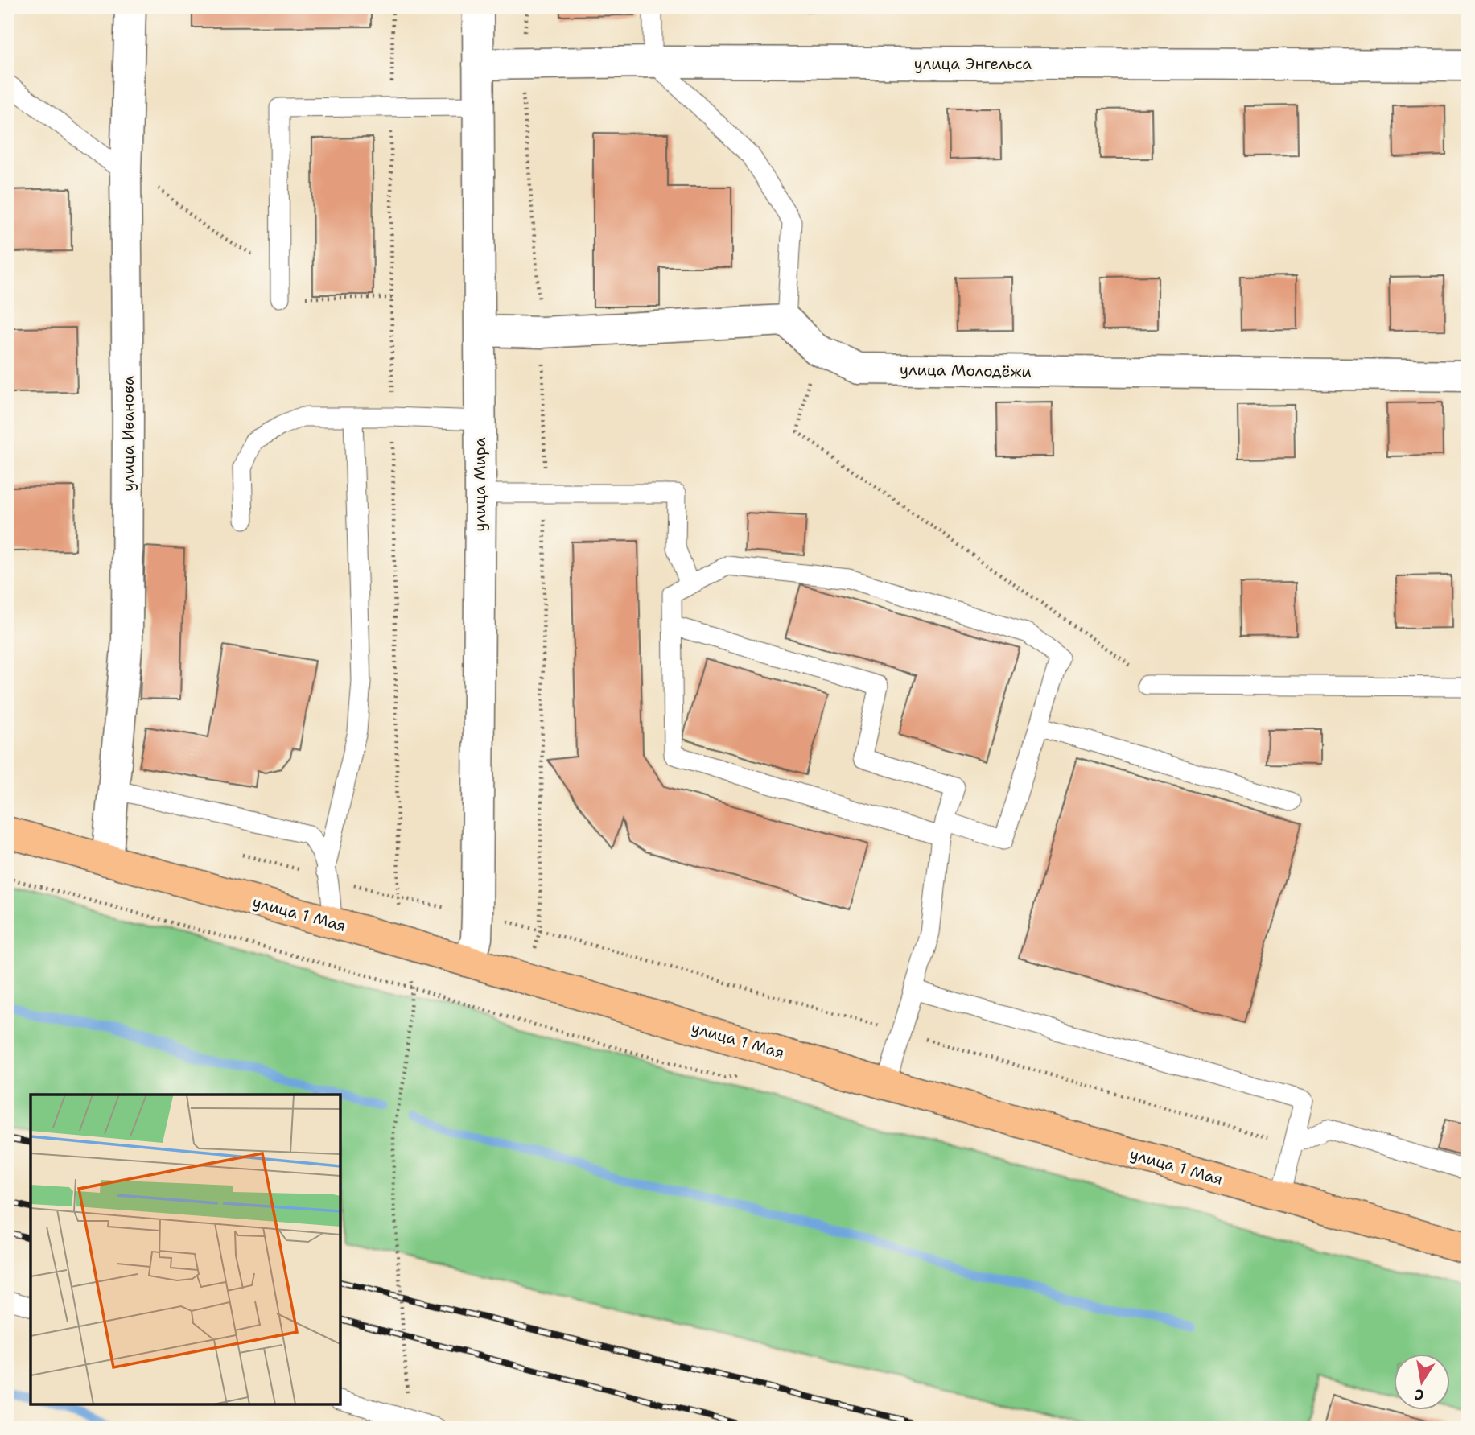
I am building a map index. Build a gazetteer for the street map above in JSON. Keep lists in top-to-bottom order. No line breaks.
{"streets":{"main road":["улица 1 Мая"],"street":["улица Энгельса","улица Молодёжи","улица Иванова","улица Мира"]},"crossings":[["улица Энгельса","улица Мира"],["улица Иванова","улица 1 Мая"],["улица Мира","улица 1 Мая"]],"north":"bottom"}
